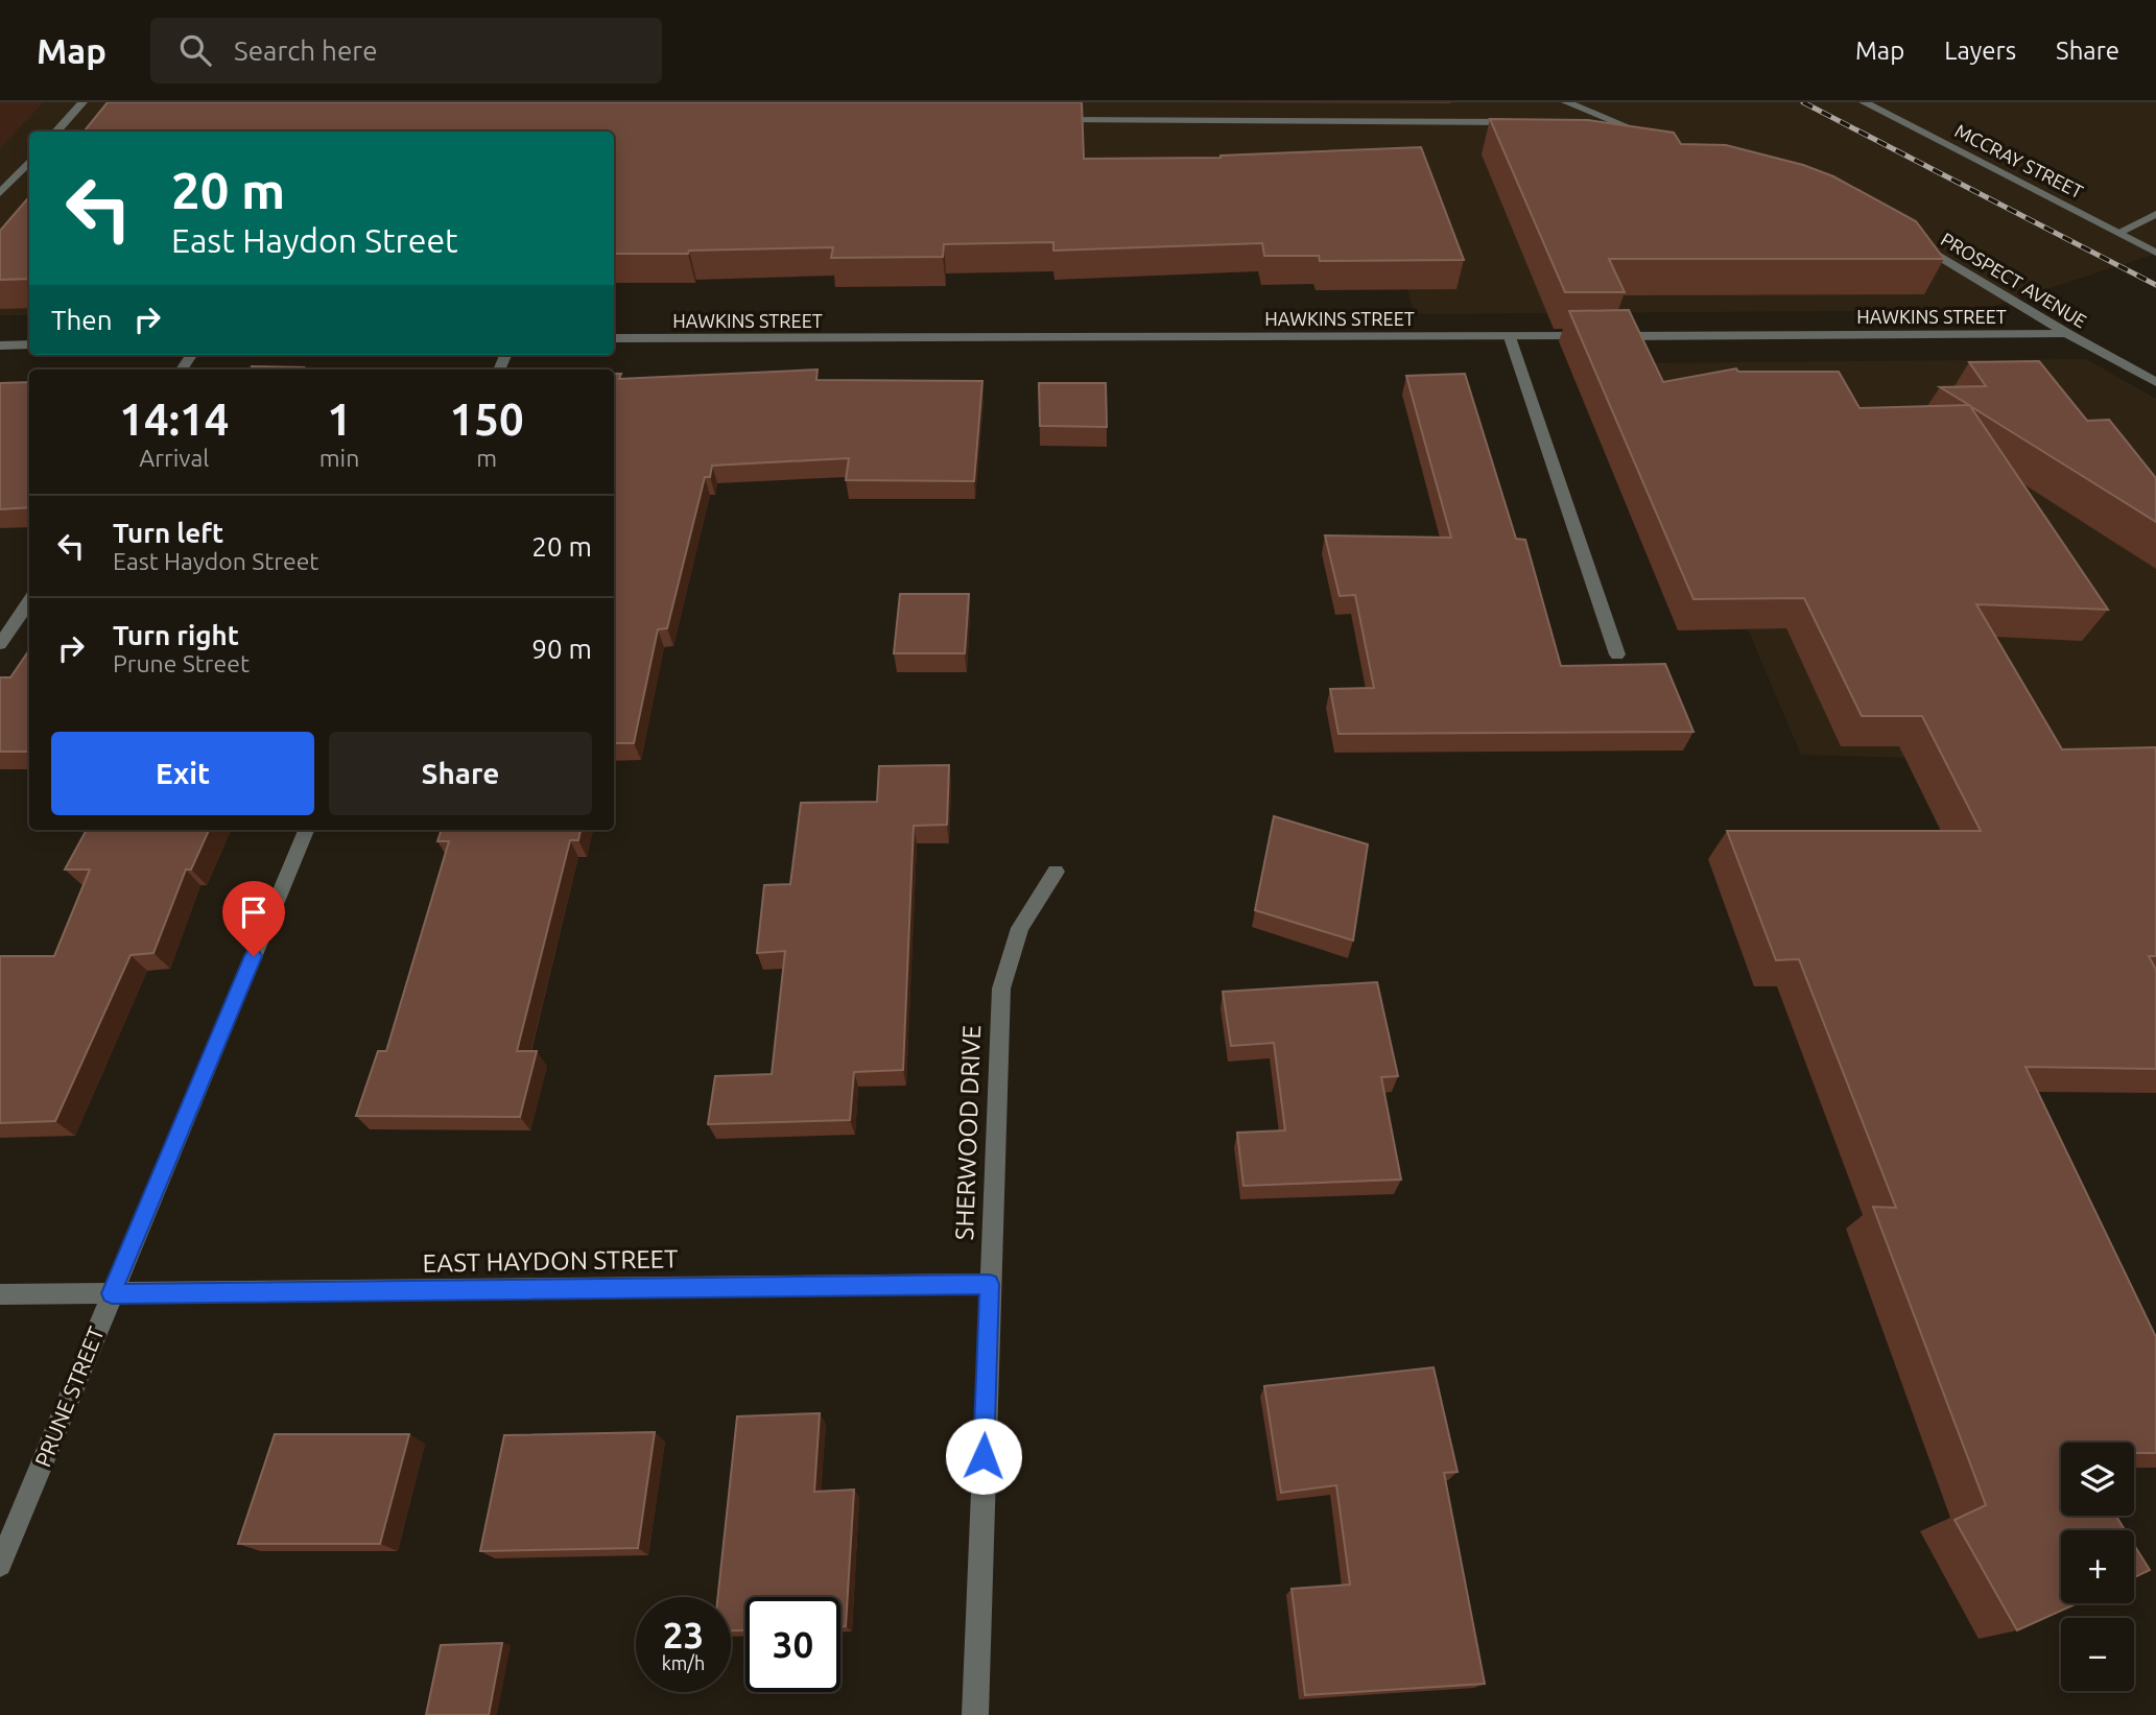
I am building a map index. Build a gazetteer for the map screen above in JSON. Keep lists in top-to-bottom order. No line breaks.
{"streets":{"street":["MCCRAY STREET","PROSPECT AVENUE","HAWKINS STREET","SHERWOOD DRIVE","EAST HAYDON STREET","PRUNE STREET"]},"crossings":[["PROSPECT AVENUE","HAWKINS STREET"],["SHERWOOD DRIVE","EAST HAYDON STREET"],["EAST HAYDON STREET","PRUNE STREET"]],"page":{"header":"Map","search":"Search here","nav":["Map","Layers","Share"],"turn":["20 m","East Haydon Street"],"then":"Then","eta":["14:14","Arrival","1","min","150","m"],"list":[{"name":"Turn left","note":"East Haydon Street","value":"20 m"},{"name":"Turn right","note":"Prune Street","value":"90 m"}],"buttons":["Exit","Share"],"map_buttons":["+","−"],"speed":"23 km/h","limit":"30"}}
